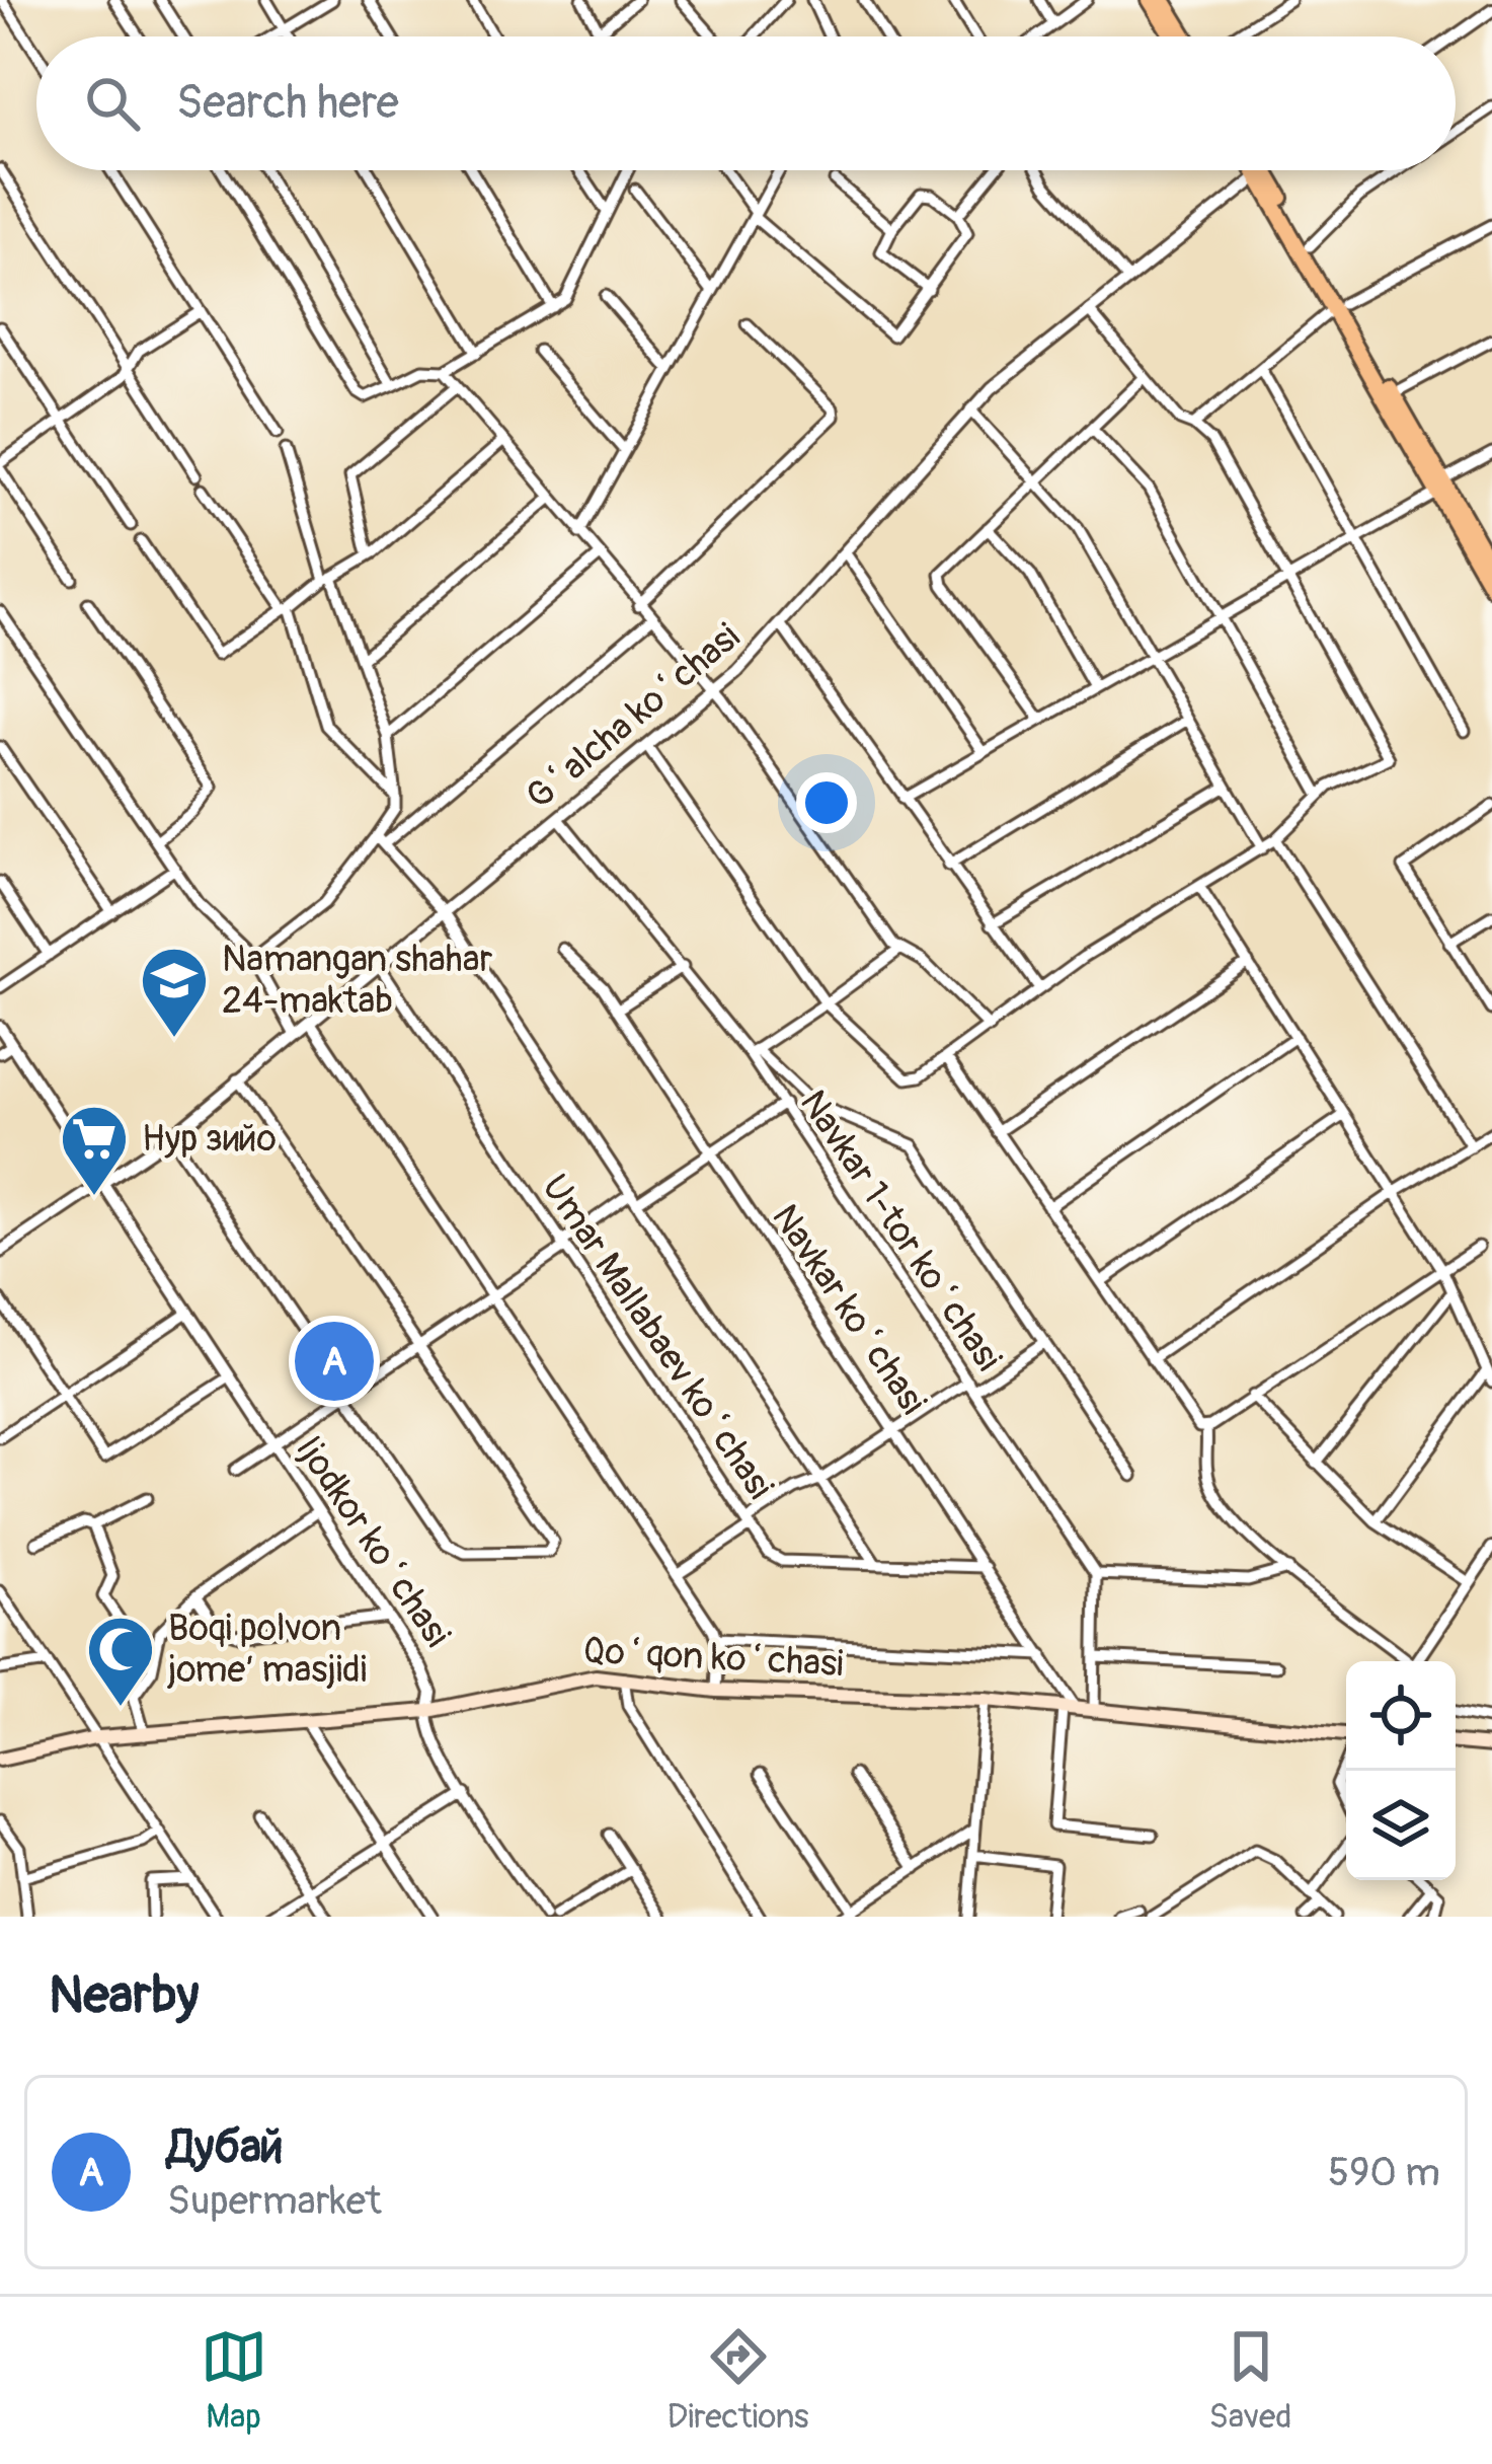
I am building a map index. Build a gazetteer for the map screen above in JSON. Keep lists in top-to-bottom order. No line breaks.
{"streets":{"main road":["Qoʻqon koʻchasi"],"street":["Gʻalcha koʻchasi","Navkar 1-tor koʻchasi","Navkar koʻchasi","Umar Mallabaev koʻchasi","Ijodkor koʻchasi"]},"crossings":[["Gʻalcha koʻchasi","Navkar 1-tor koʻchasi"],["Gʻalcha koʻchasi","Umar Mallabaev koʻchasi"],["Gʻalcha koʻchasi","Ijodkor koʻchasi"],["Navkar koʻchasi","Umar Mallabaev koʻchasi"],["Navkar koʻchasi","Qoʻqon koʻchasi"],["Ijodkor koʻchasi","Qoʻqon koʻchasi"]],"places":{"school or university":["Namangan shahar 24-maktab"],"supermarket":["Нур зийо"],"mosque":["Boqi polvon jome’ masjidi"]},"page":{"search":"Search here","pins":"A","heading":"Nearby","list":[{"mark":"A","name":"Дубай","note":"Supermarket","value":"590 m"}],"nav":["Map","Directions","Saved"]}}
